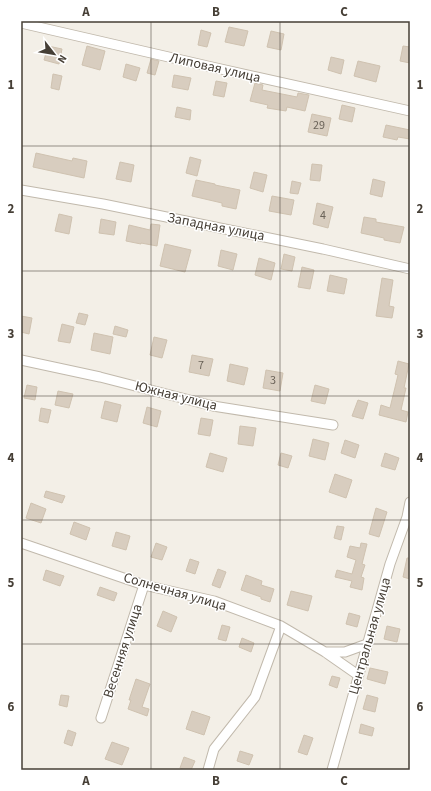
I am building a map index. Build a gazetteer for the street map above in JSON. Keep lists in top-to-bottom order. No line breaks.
{"streets":{"street":["Липовая улица","Западная улица","Южная улица","Солнечная улица","Центральная улица","Весенняя улица"]},"crossings":[["Солнечная улица","Центральная улица"],["Солнечная улица","Весенняя улица"]],"house_numbers":["29","4","7","3"],"north":"bottom right","grid":{"columns":["A","B","C"],"rows":["1","2","3","4","5","6"]}}
